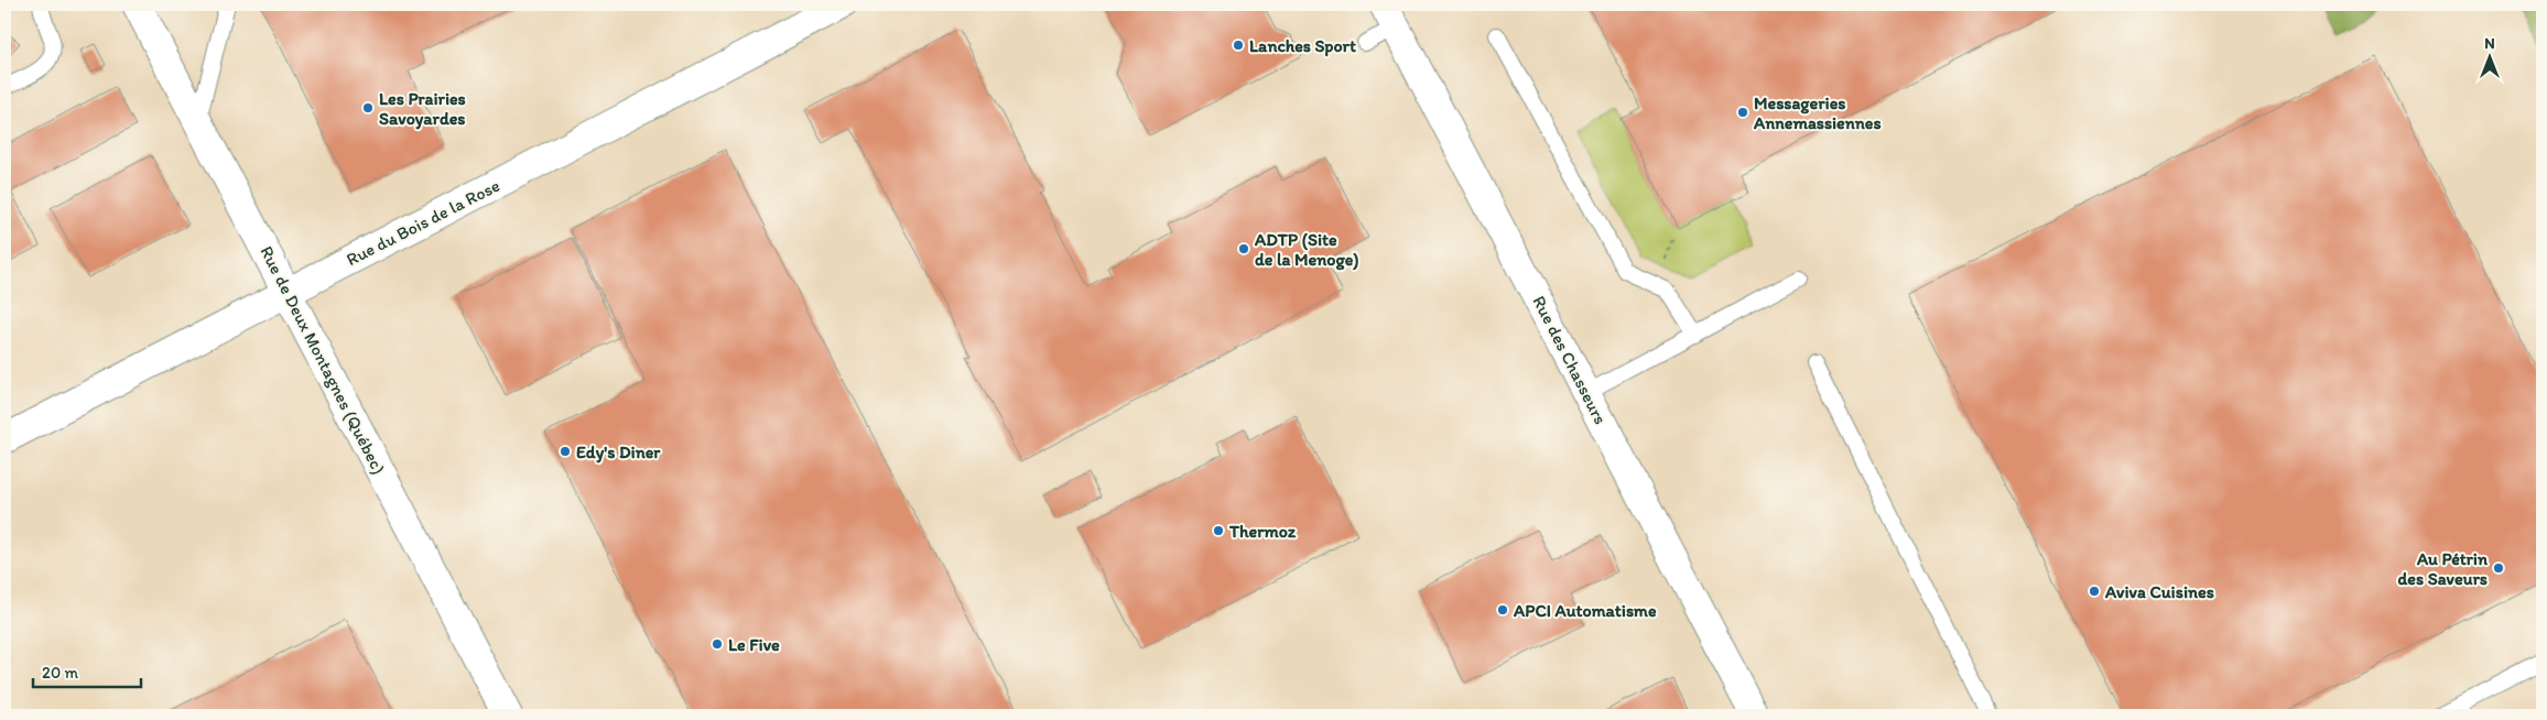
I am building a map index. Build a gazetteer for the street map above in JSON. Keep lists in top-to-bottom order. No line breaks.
{"streets":{"street":["Rue du Bois de la Rose","Rue de Deux Montagnes (Québec)","Rue des Chasseurs"]},"crossings":[["Rue du Bois de la Rose","Rue de Deux Montagnes (Québec)"]],"places":["Lanches Sport","Les Prairies Savoyardes","Messageries Annemassiennes","ADTP (Site de la Menoge)","Edy's Diner","Thermoz","Au Pétrin des Saveurs","Aviva Cuisines","APCI Automatisme","Le Five"],"scale_bar":"20 m","north":"top"}
